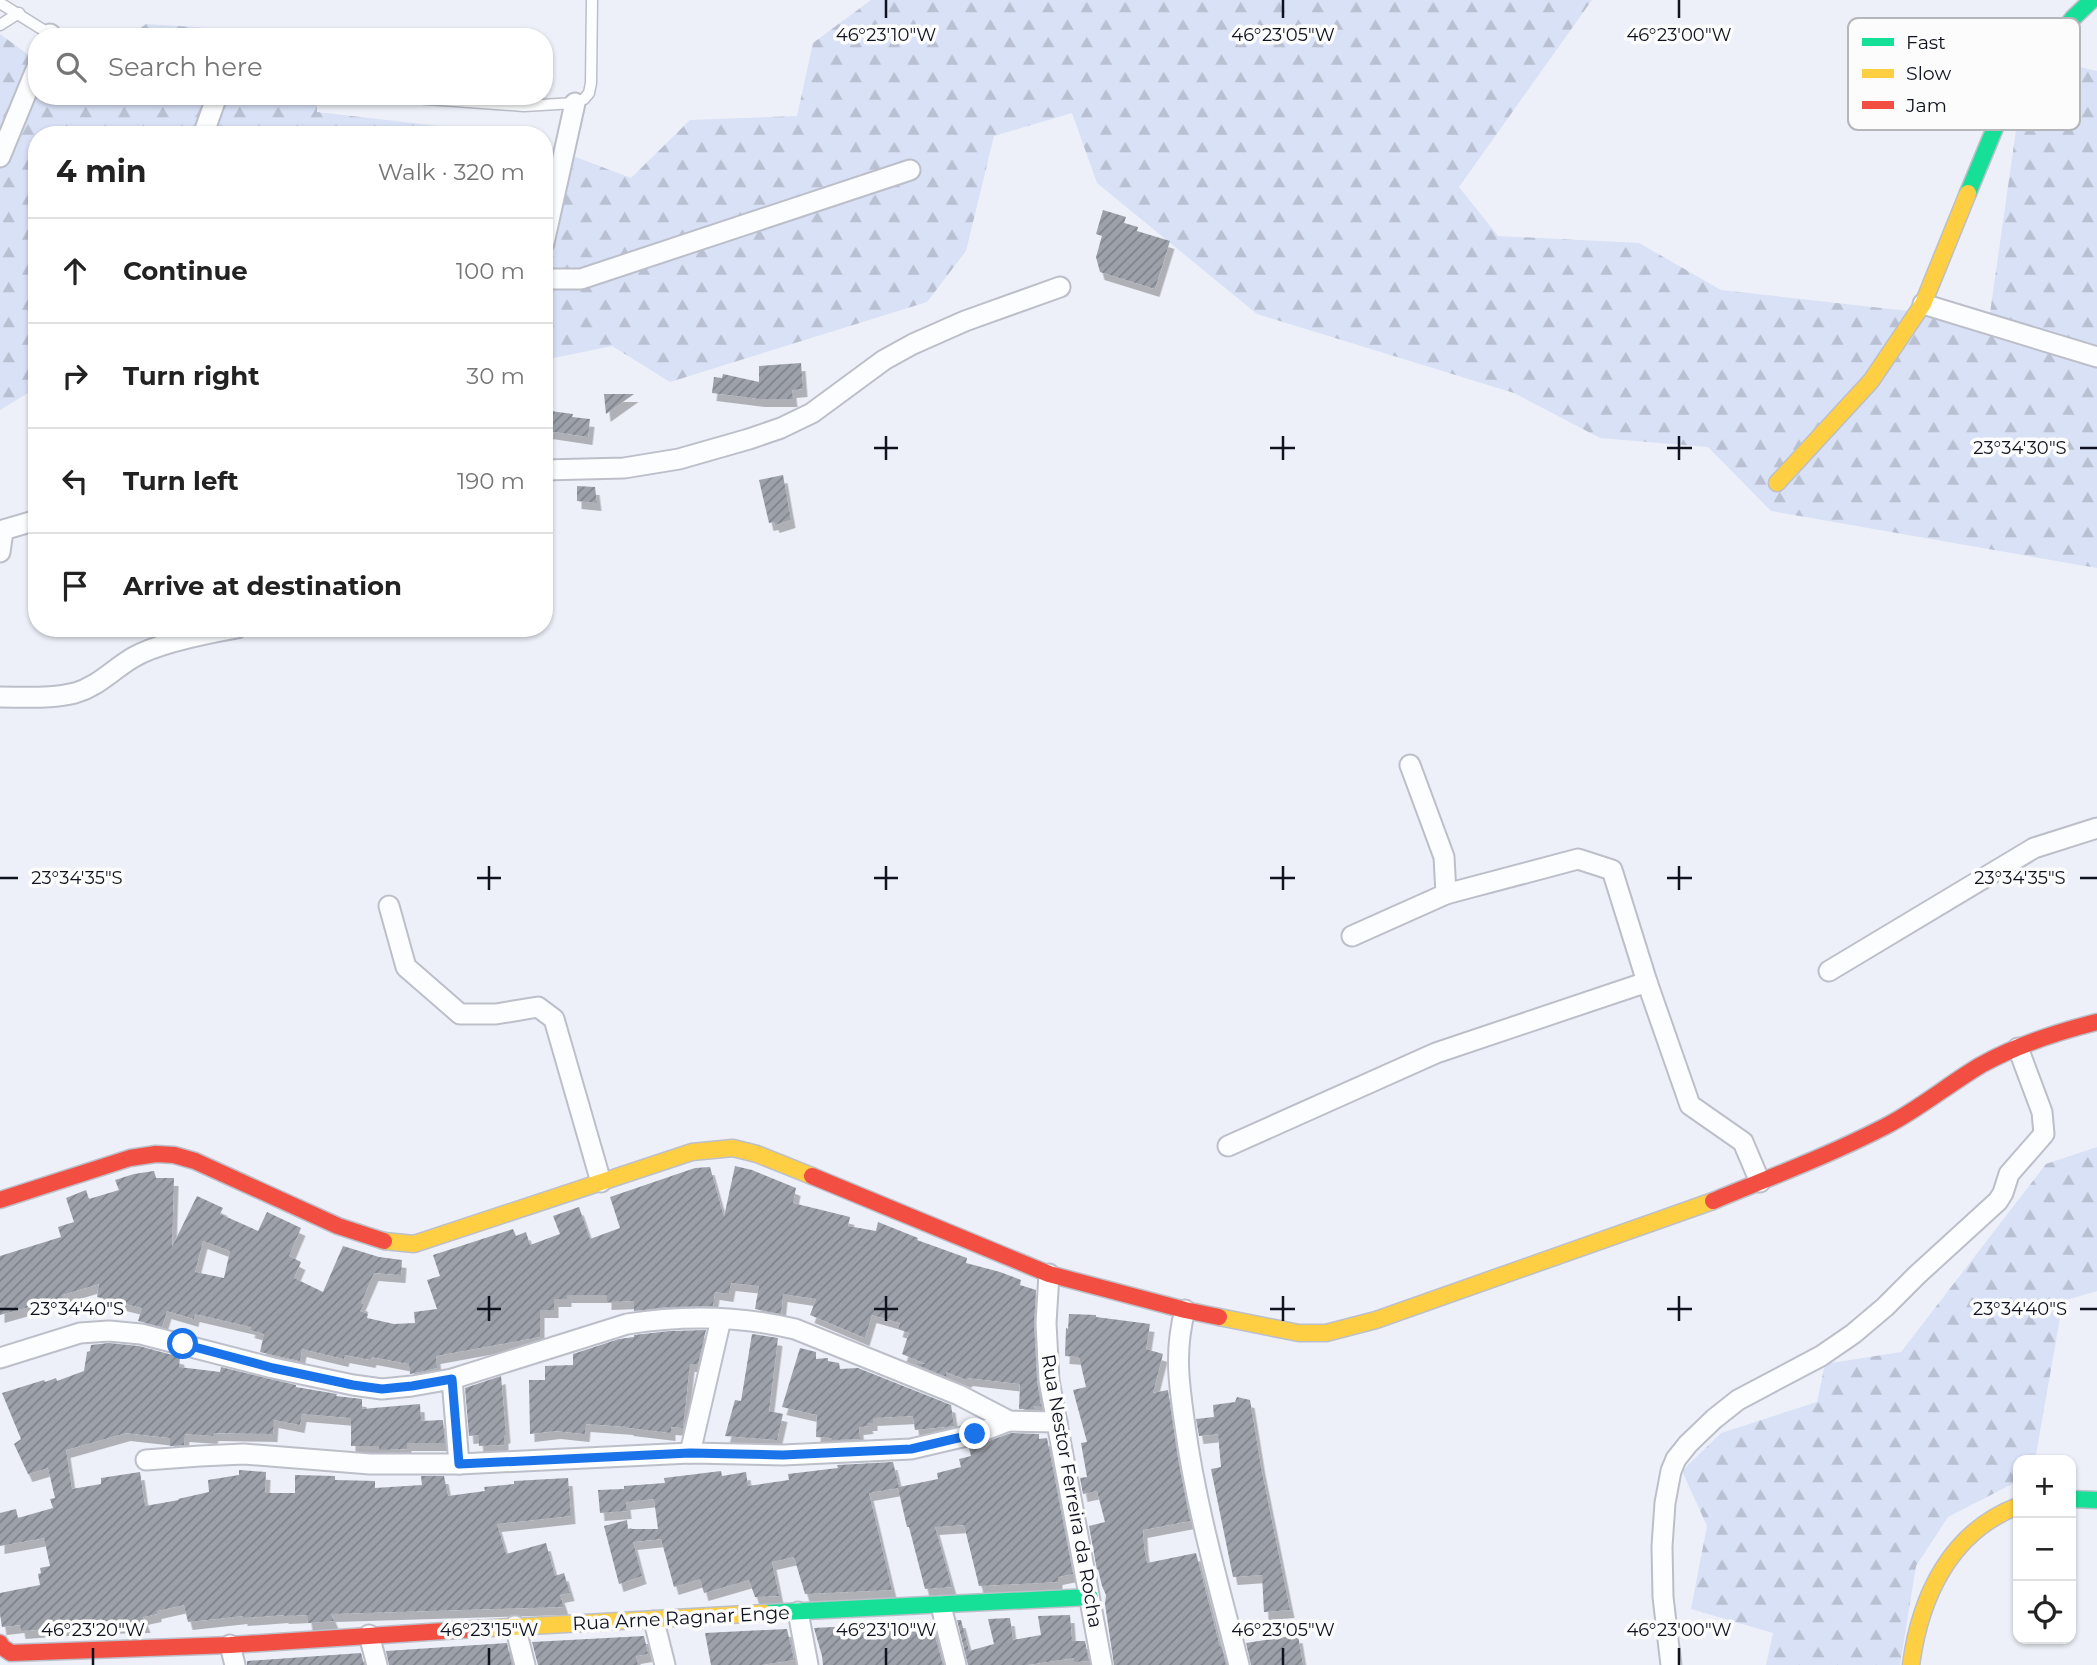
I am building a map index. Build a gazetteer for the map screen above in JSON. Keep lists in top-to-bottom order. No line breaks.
{"streets":{"street":["Rua Nestor Ferreira da Rocha","Rua Arne Ragnar Enge"]},"crossings":[["Rua Nestor Ferreira da Rocha","Rua Arne Ragnar Enge"]],"legend":["Fast","Slow","Jam"],"page":{"search":"Search here","heading":["4 min","Walk · 320 m"],"list":[["Continue","100 m"],["Turn right","30 m"],["Turn left","190 m"],"Arrive at destination"],"map_buttons":["+","−"]},"coordinates":["46°23'10\"W","46°23'05\"W","46°23'00\"W","23°34'30\"S","23°34'35\"S","23°34'40\"S","46°23'20\"W","46°23'15\"W"]}
